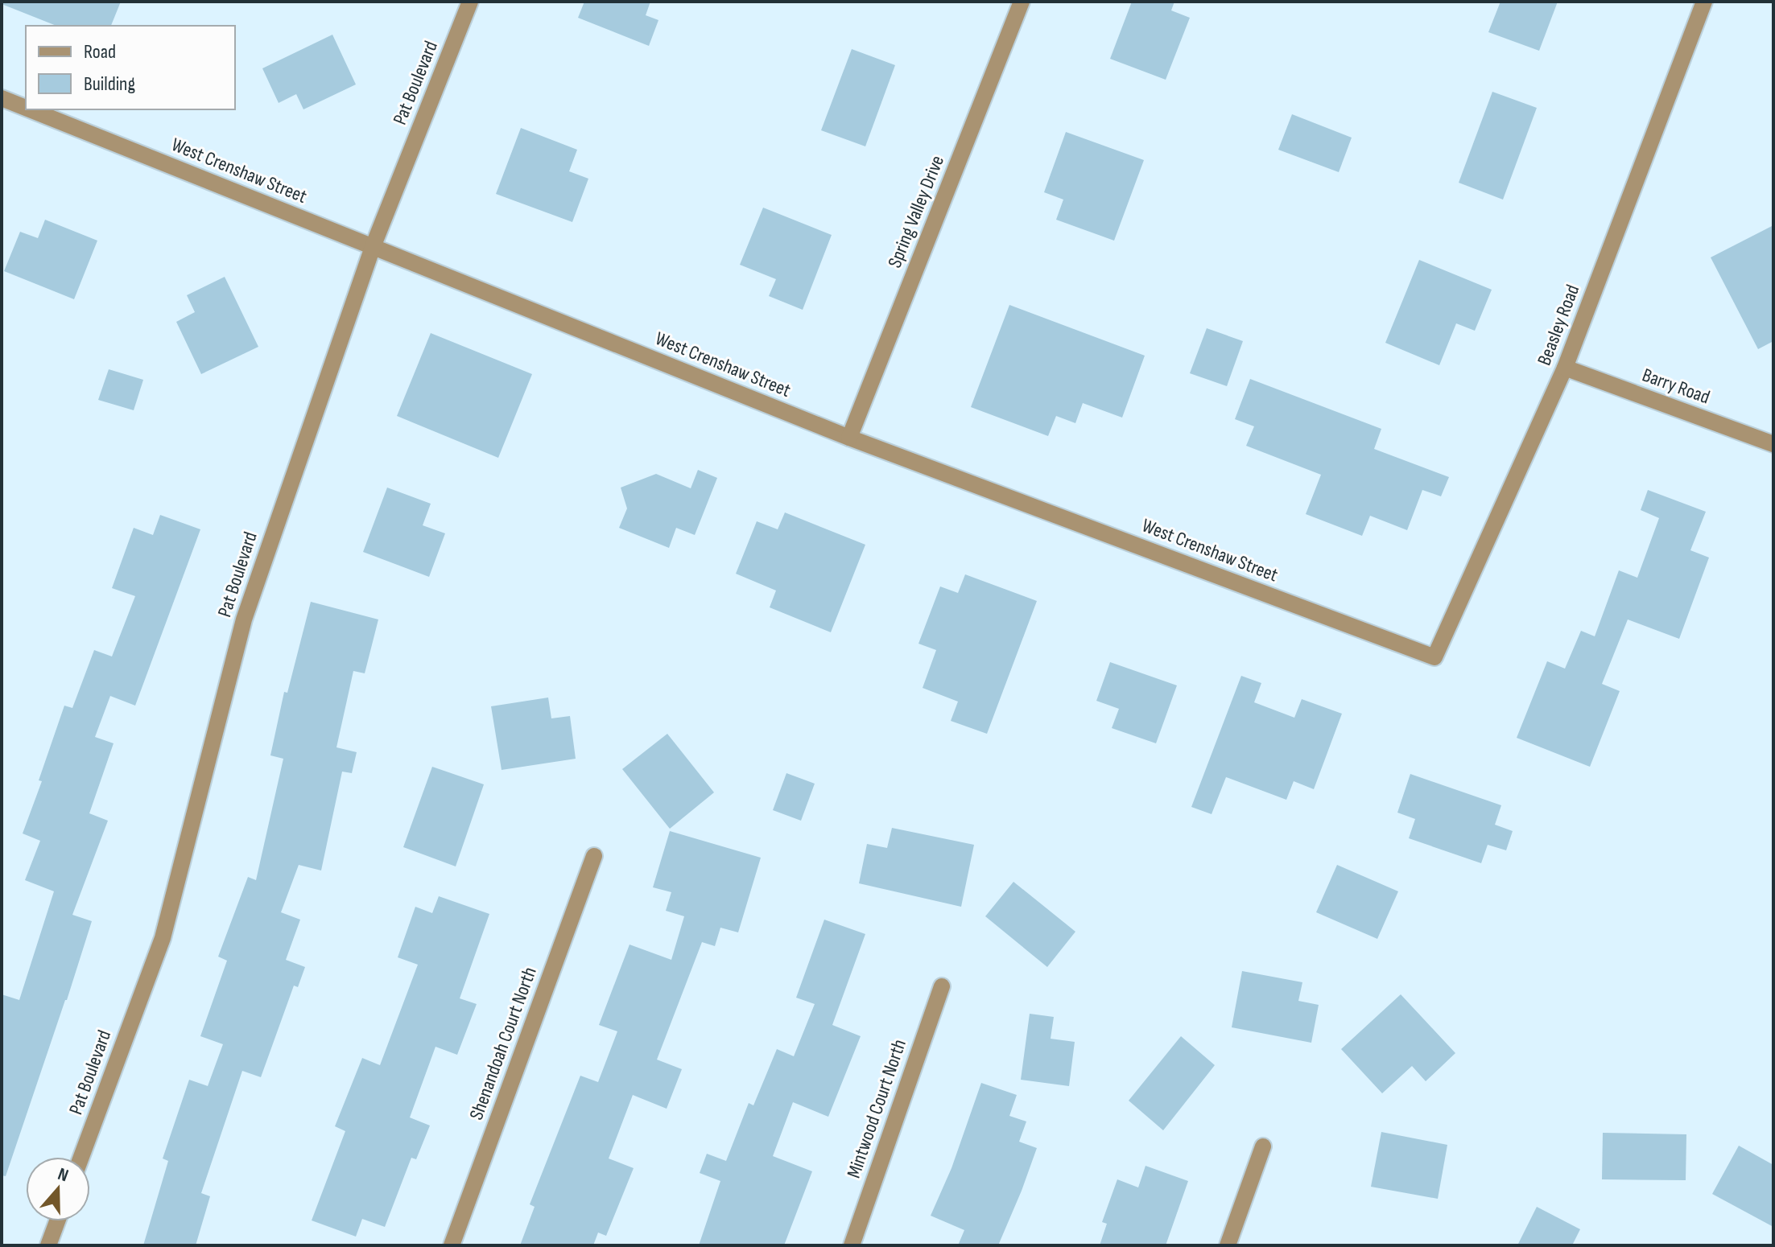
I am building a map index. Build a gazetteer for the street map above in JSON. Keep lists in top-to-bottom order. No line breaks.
{"streets":{"street":["Pat Boulevard","West Crenshaw Street","Spring Valley Drive","Beasley Road","Barry Road","Shenandoah Court North","Mintwood Court North"]},"crossings":[["Pat Boulevard","West Crenshaw Street"],["West Crenshaw Street","Spring Valley Drive"],["West Crenshaw Street","Beasley Road"],["Beasley Road","Barry Road"]],"legend":["Road","Building"],"north":"top"}
